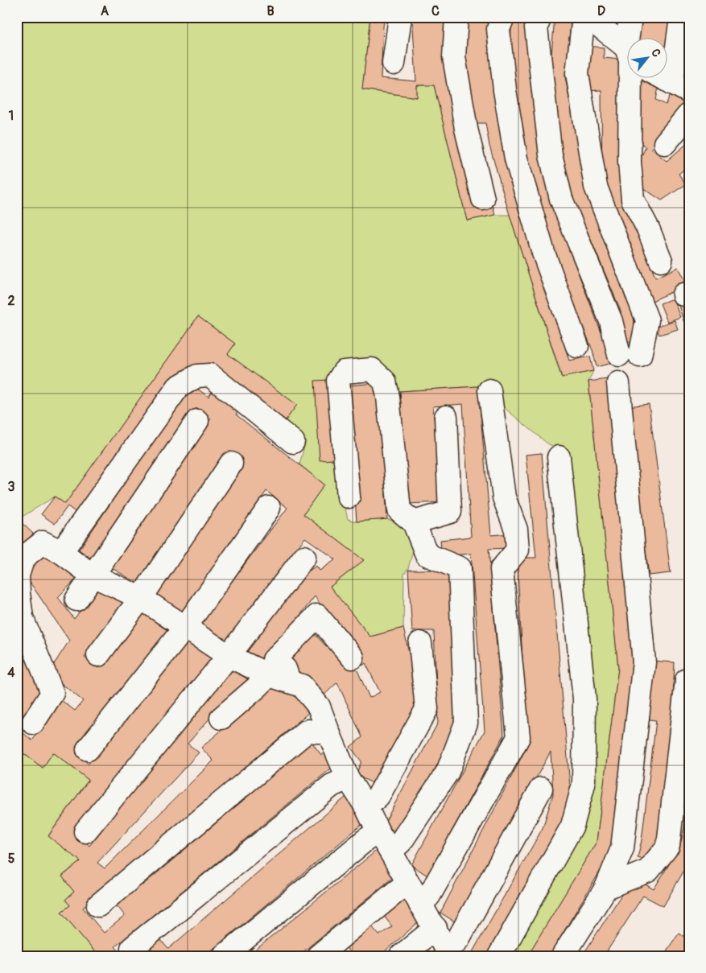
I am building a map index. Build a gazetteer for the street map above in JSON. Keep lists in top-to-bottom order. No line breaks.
{"north":"top right","grid":{"columns":["A","B","C","D"],"rows":["1","2","3","4","5"]}}
